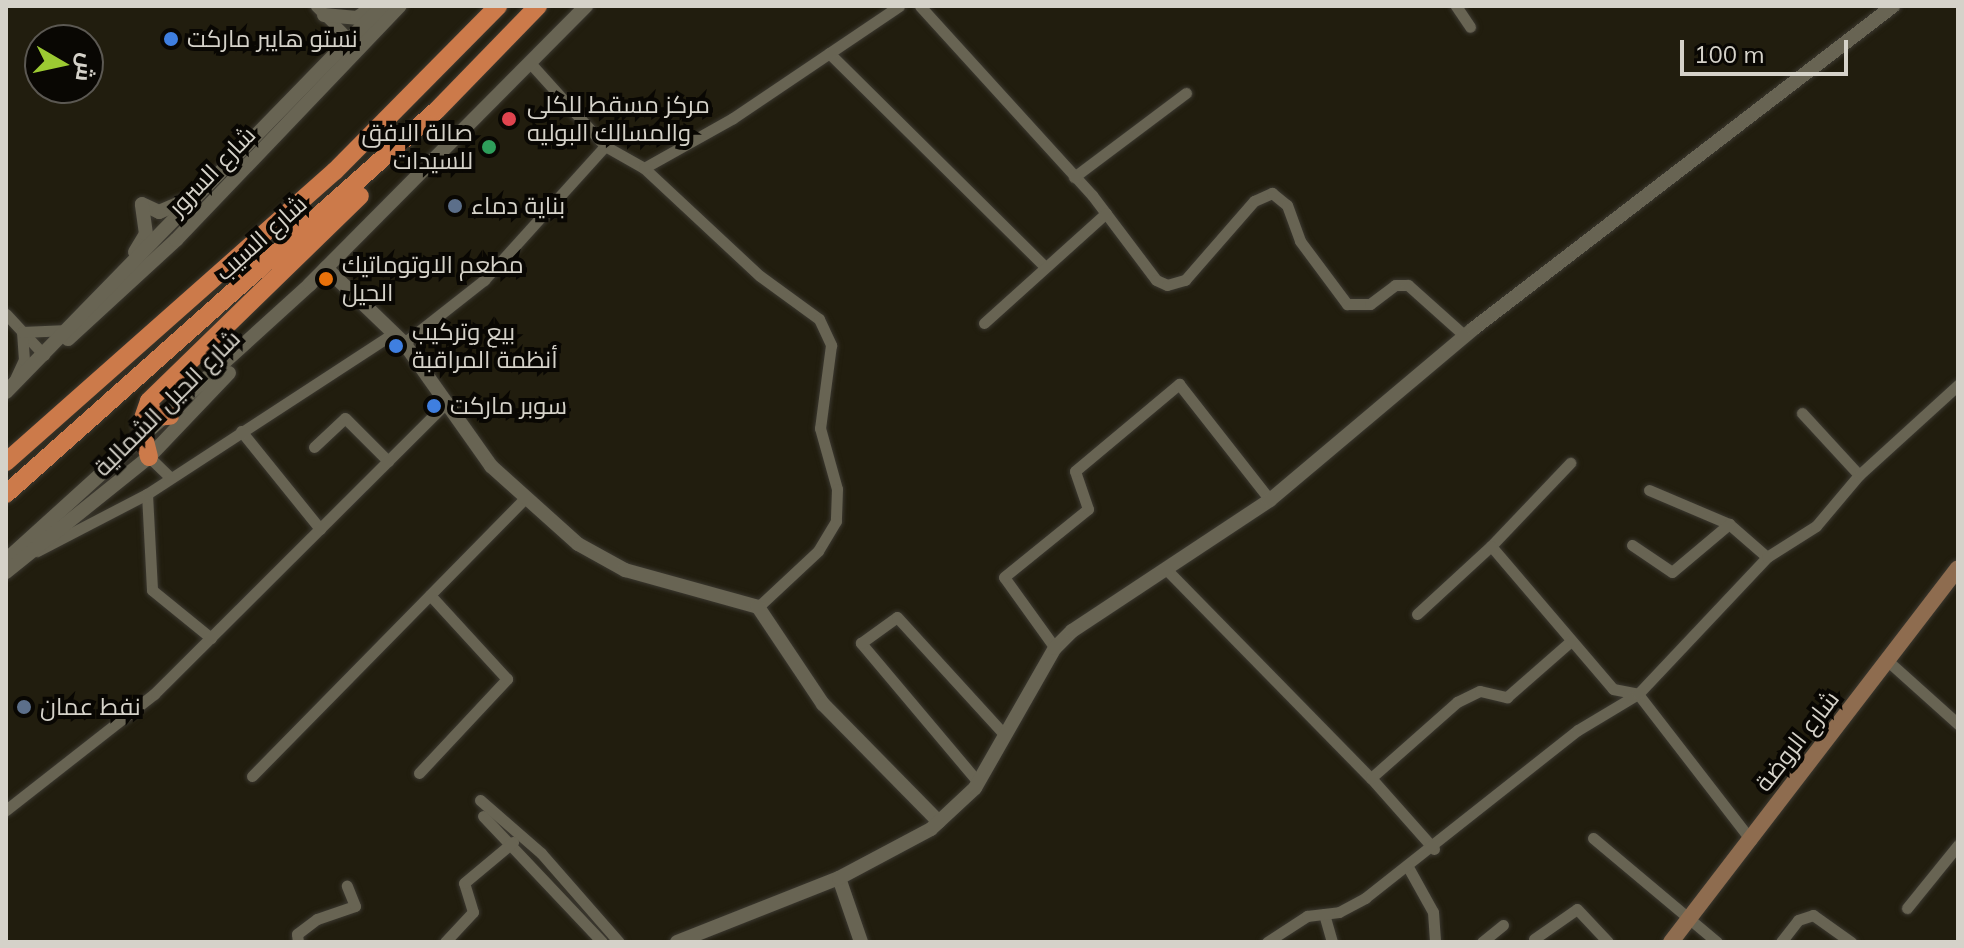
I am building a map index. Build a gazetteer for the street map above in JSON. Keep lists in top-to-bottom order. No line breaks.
{"streets":{"highway":["شارع السيب"],"main road":["شارع الروضة"],"street":["شارع السرور","شارع الحيل الشمالية"]},"places":["نستو هايبر ماركت","مركز مسقط للكلى والمسالك البوليه","صالة الافق للسيدات","بناية دماء","مطعم الاوتوماتيك الحيل","بيع وتركيب أنظمة المراقبة","سوبر ماركت","نفط عمان"],"scale_bar":"100 m","north":"right"}
